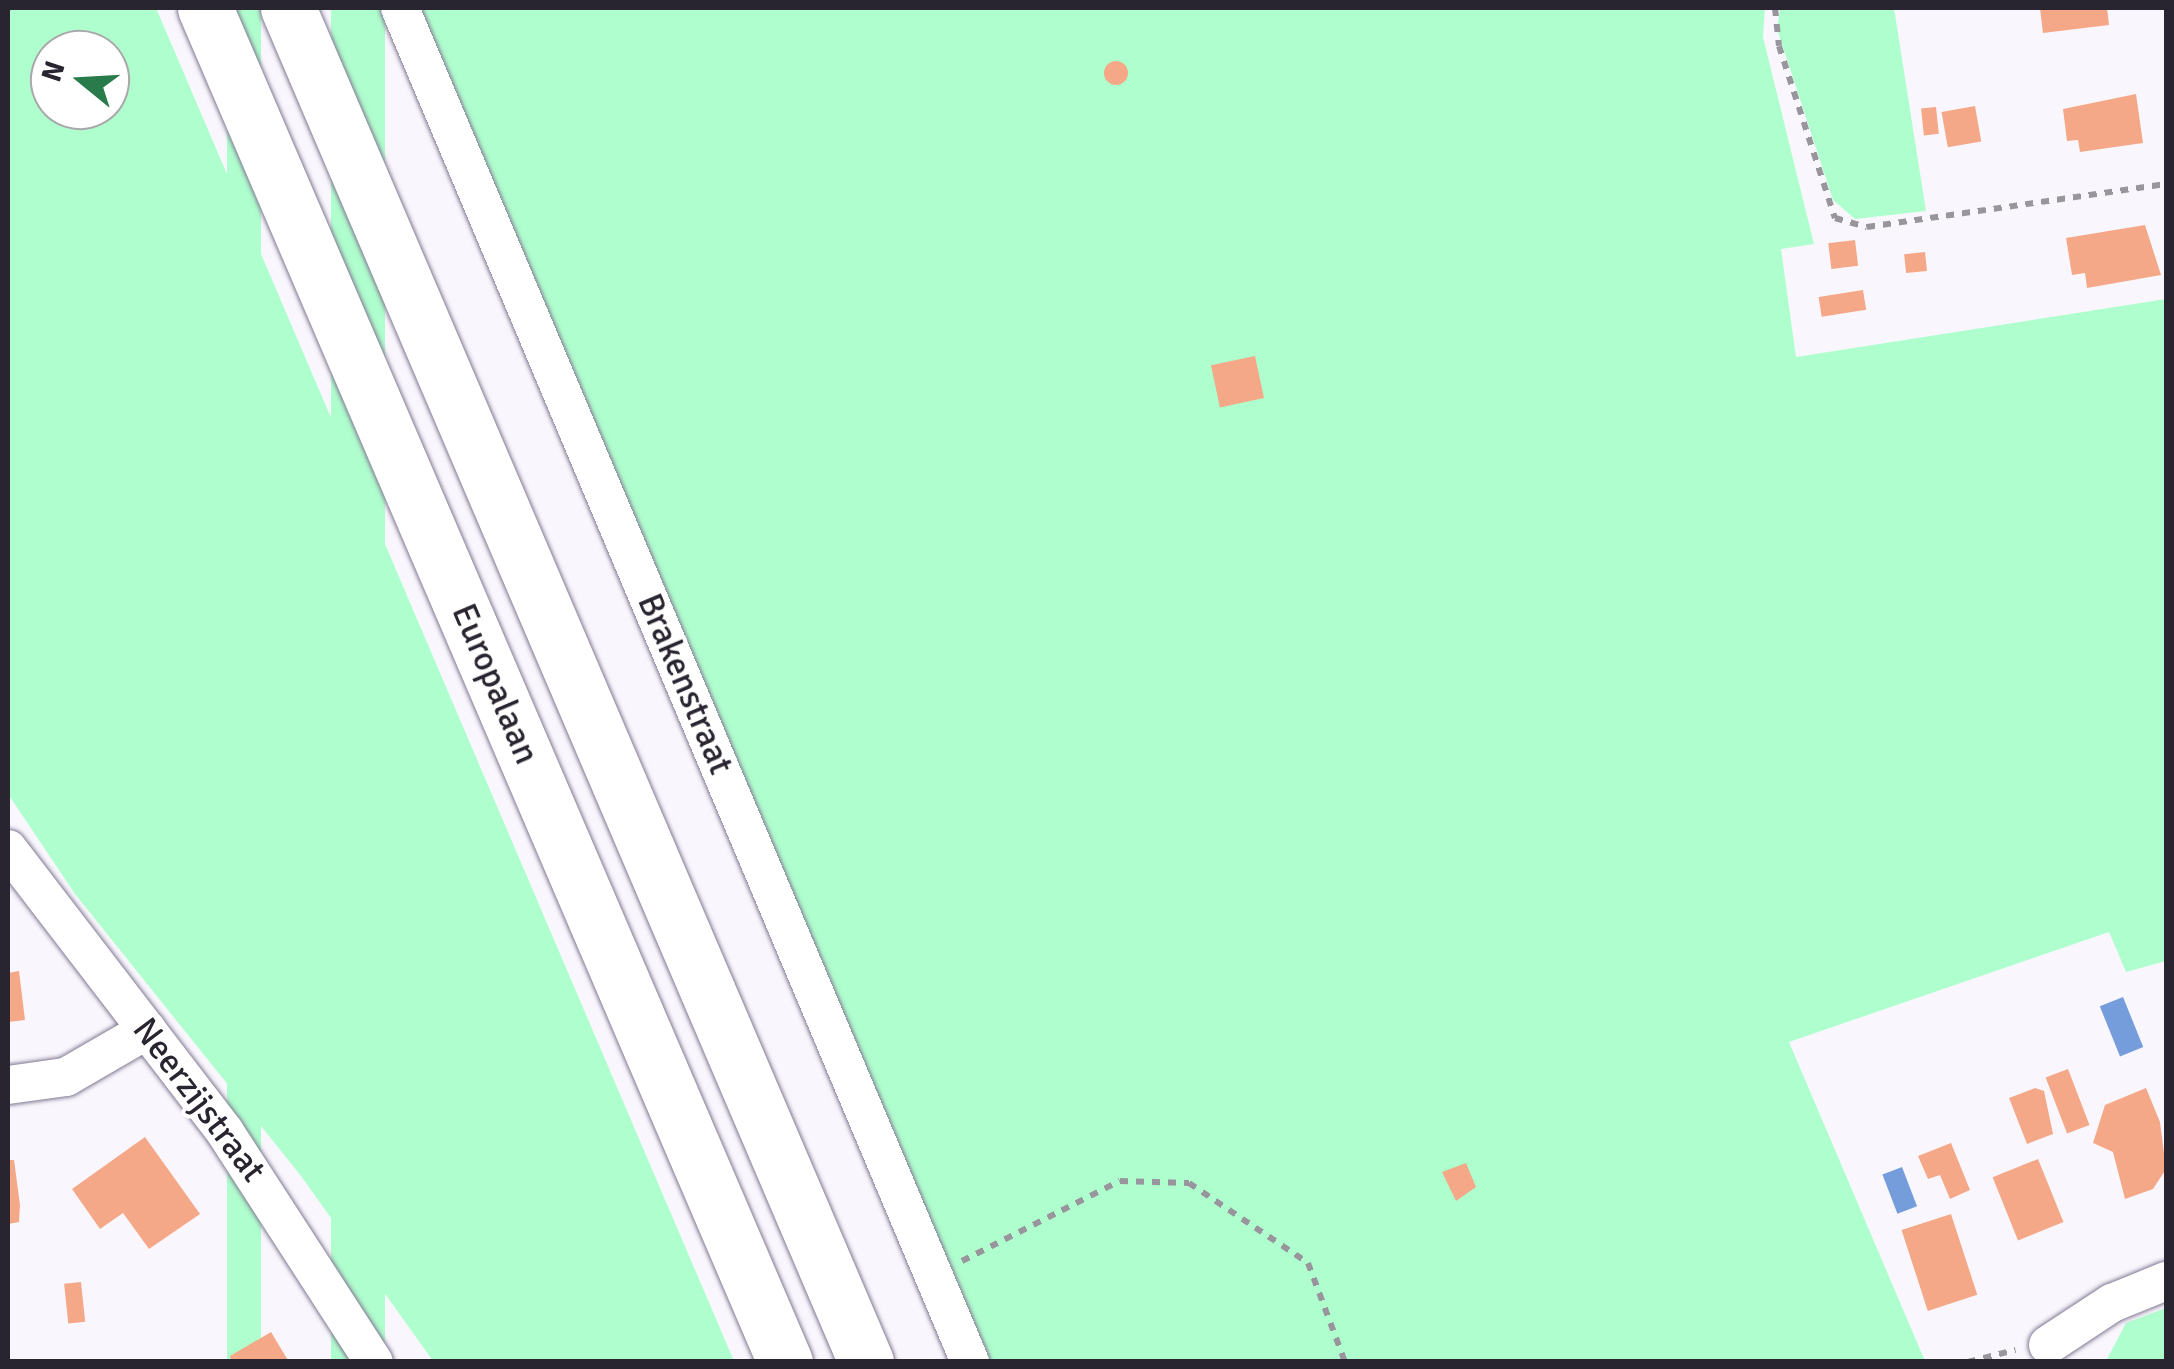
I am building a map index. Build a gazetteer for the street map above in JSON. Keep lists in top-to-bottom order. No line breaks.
{"streets":{"highway":["Europalaan"],"street":["Brakenstraat","Neerzijstraat"]},"north":"left"}
